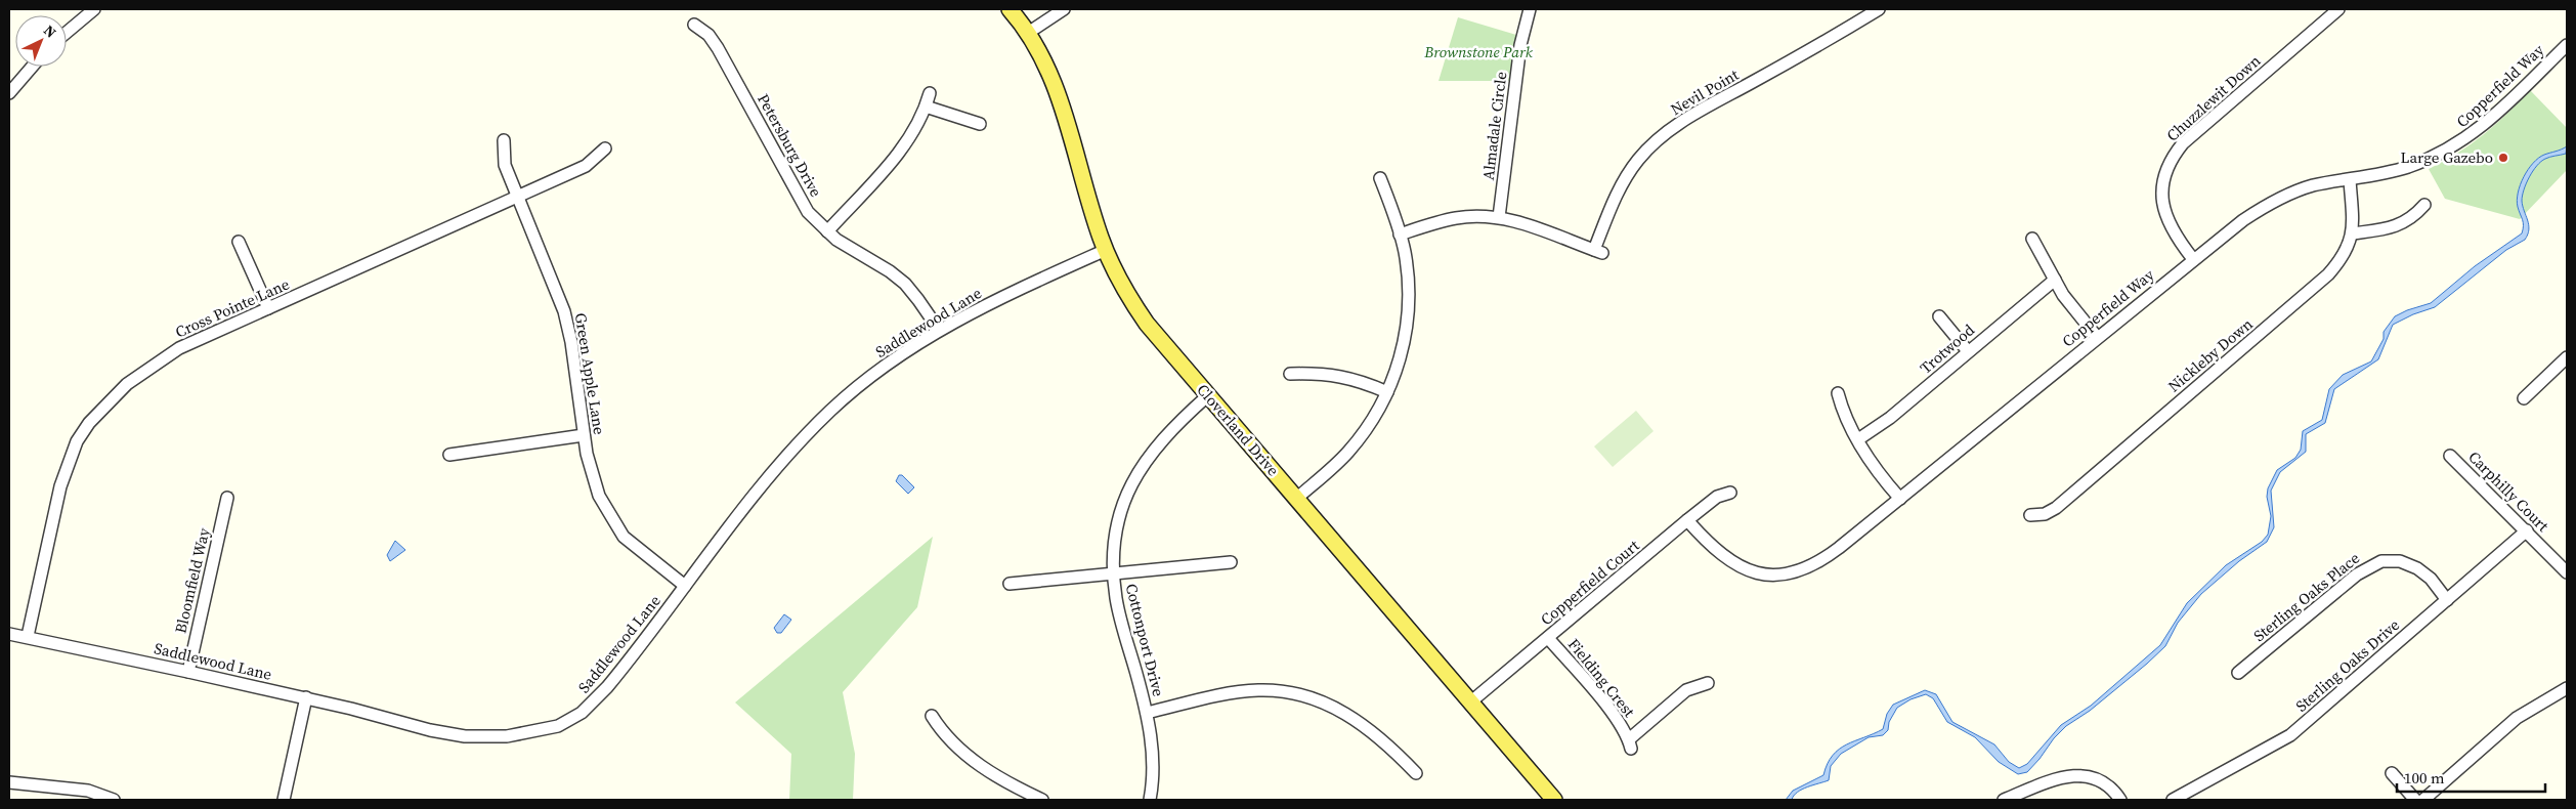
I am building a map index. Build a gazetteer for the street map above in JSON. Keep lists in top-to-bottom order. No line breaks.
{"streets":{"main road":["Cloverland Drive"],"street":["Copperfield Way","Nevil Point","Chuzzlewit Down","Almadale Circle","Petersburg Drive","Cross Pointe Lane","Saddlewood Lane","Trotwood","Nickleby Down","Green Apple Lane","Carphilly Court","Bloomfield Way","Copperfield Court","Sterling Oaks Place","Cottonport Drive","Sterling Oaks Drive","Fielding Crest"]},"crossings":[["Copperfield Way","Chuzzlewit Down"],["Copperfield Way","Nickleby Down"],["Copperfield Way","Copperfield Court"],["Nevil Point","Almadale Circle"],["Petersburg Drive","Saddlewood Lane"],["Cross Pointe Lane","Saddlewood Lane"],["Cross Pointe Lane","Green Apple Lane"],["Saddlewood Lane","Green Apple Lane"],["Saddlewood Lane","Cloverland Drive"],["Saddlewood Lane","Bloomfield Way"],["Cloverland Drive","Copperfield Court"],["Cloverland Drive","Cottonport Drive"],["Carphilly Court","Sterling Oaks Drive"],["Copperfield Court","Fielding Crest"],["Sterling Oaks Place","Sterling Oaks Drive"]],"parks":["Brownstone Park"],"places":["Large Gazebo"],"scale_bar":"100 m","north":"top right"}
